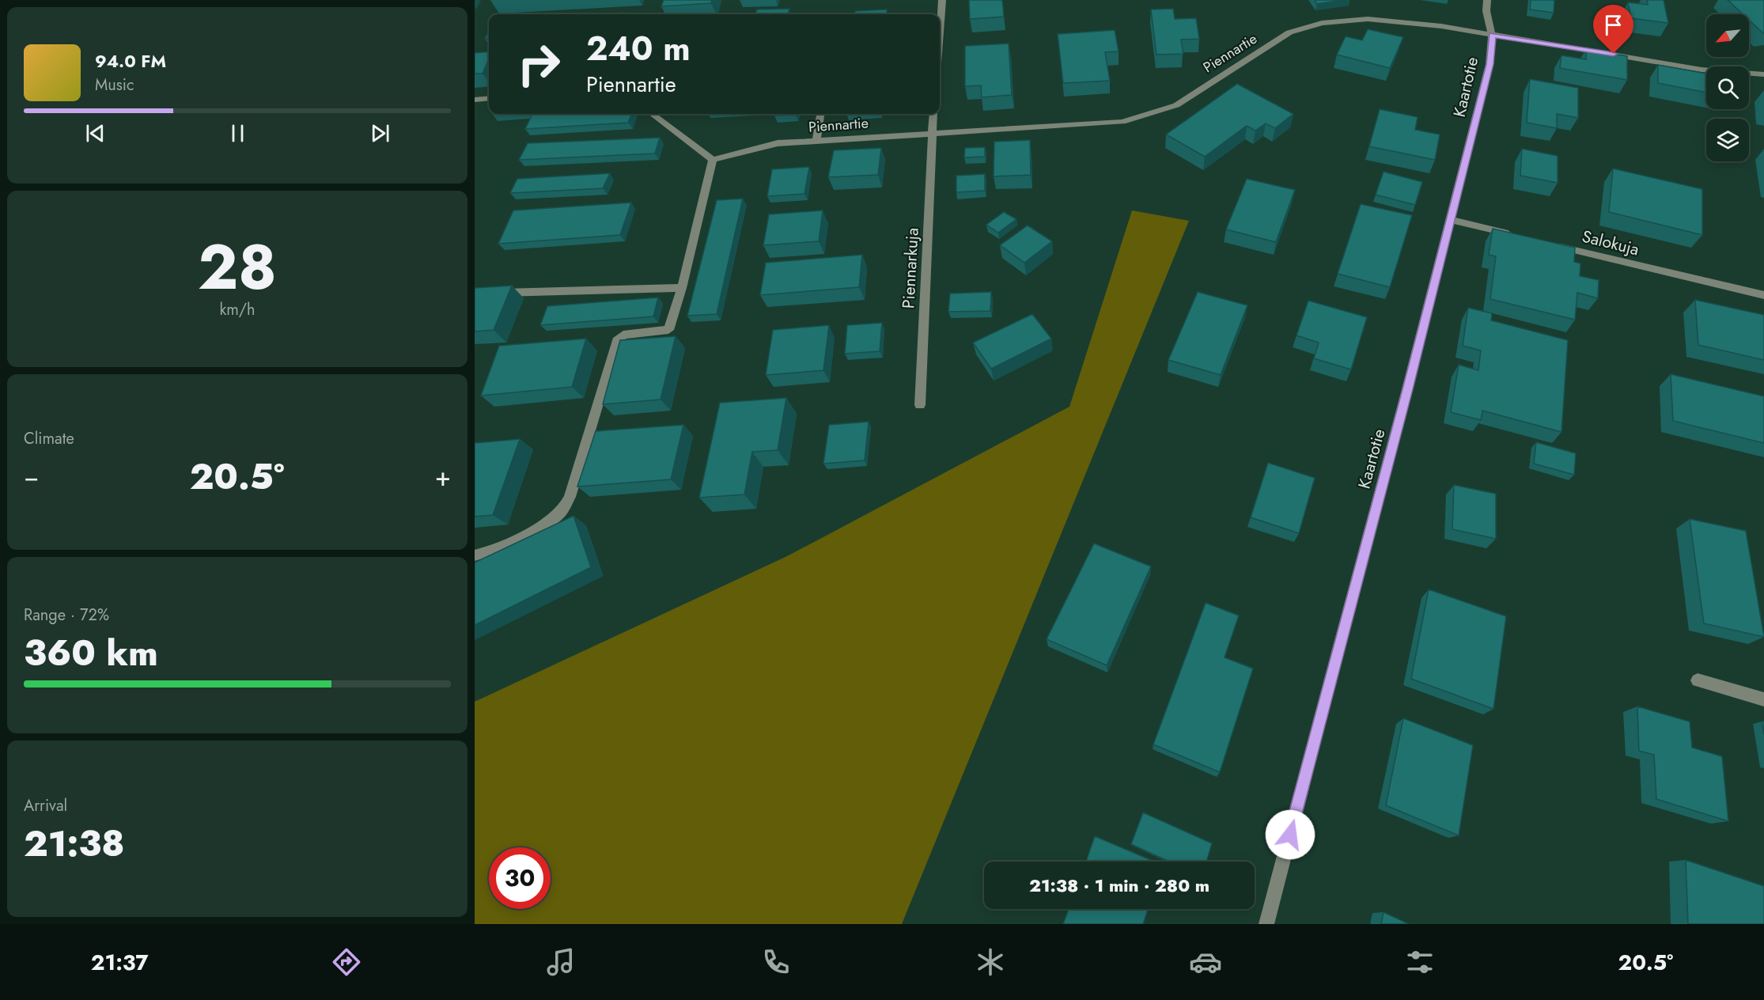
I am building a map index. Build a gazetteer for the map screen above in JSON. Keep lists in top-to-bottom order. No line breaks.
{"streets":{"street":["Piennartie","Kaartotie","Salokuja","Piennarkuja"]},"crossings":[["Piennartie","Kaartotie"],["Piennartie","Piennarkuja"]],"north":"bottom left","page":{"turn":["240 m","Piennartie"],"song":["94.0 FM","Music"],"tile":[["28","km/h"],"Climate",["Range · 72%","360 km"],["Arrival","21:38"]],"heat":["−","20.5°","+"],"limit":"30","trip":"21:38 · 1 min · 280 m","tabs":["21:37","20.5°"]}}
